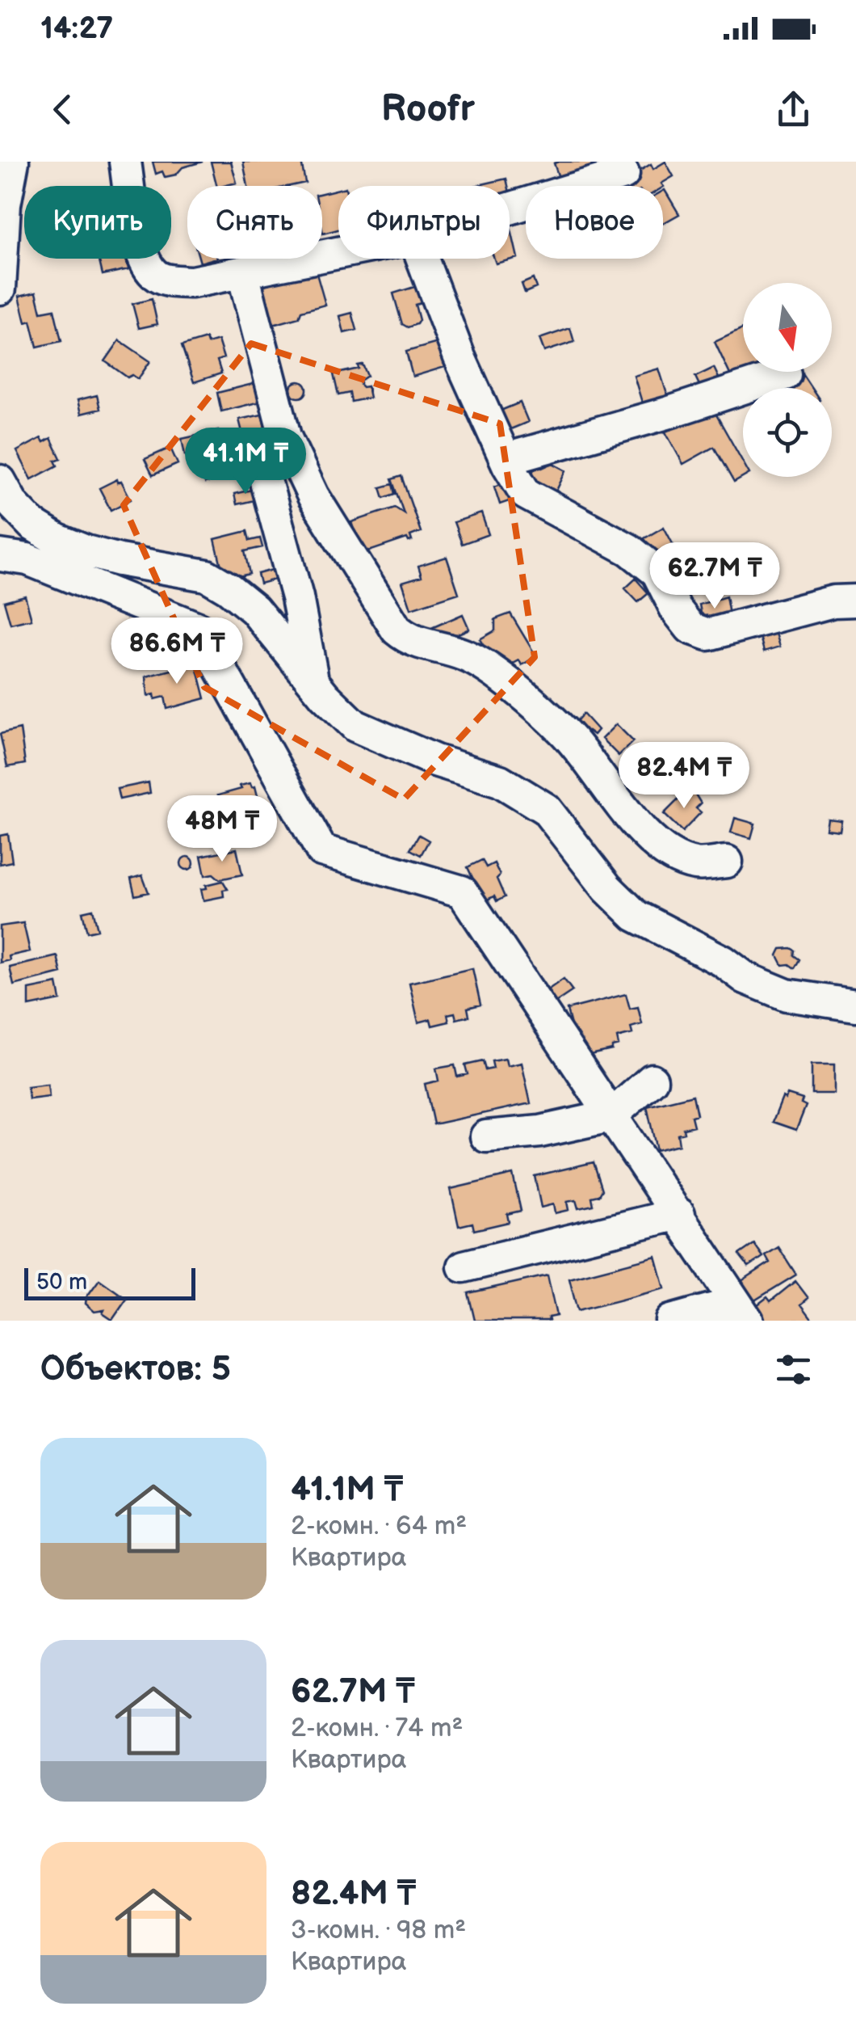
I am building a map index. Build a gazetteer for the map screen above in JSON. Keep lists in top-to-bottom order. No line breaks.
{"scale_bar":"50 m","north":"bottom","page":{"status":"14:27","header":"Roofr","chip":["Купить","Снять","Фильтры","Новое"],"price":["41.1M ₸","62.7M ₸","86.6M ₸","82.4M ₸","48M ₸"],"scale":"50 m","heading":"Объектов: 5","list":[{"name":"41.1M ₸","note":"2-комн. · 64 m² · Квартира"},{"name":"62.7M ₸","note":"2-комн. · 74 m² · Квартира"},{"name":"82.4M ₸","note":"3-комн. · 98 m² · Квартира"}]}}
